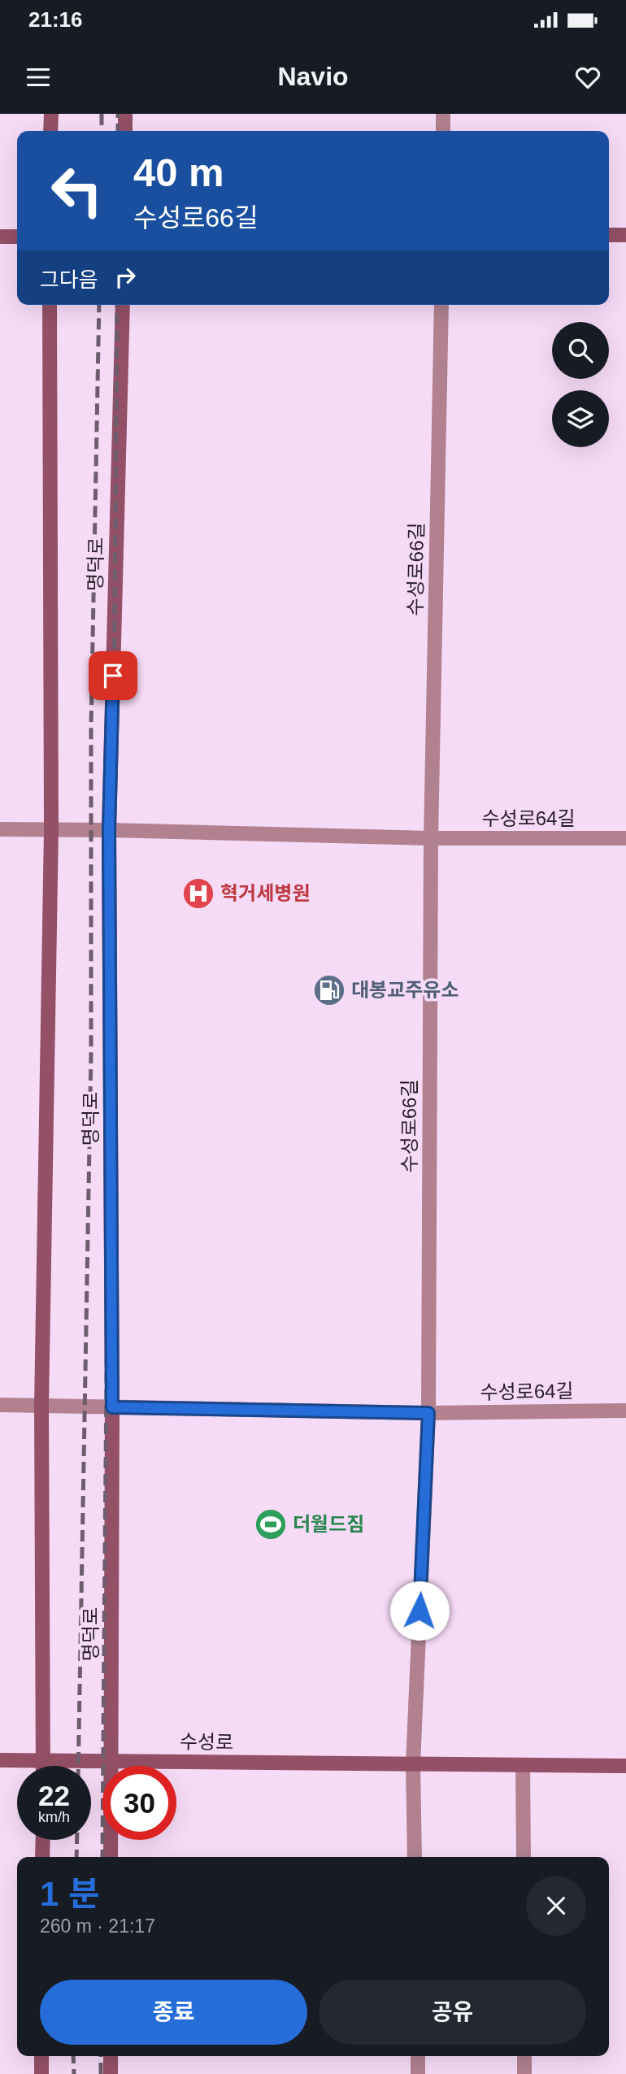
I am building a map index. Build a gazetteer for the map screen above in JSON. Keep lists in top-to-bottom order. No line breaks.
{"streets":{"main road":["명덕로","수성로"],"street":["수성로66길","수성로64길"]},"crossings":[["명덕로","수성로"],["수성로66길","수성로64길"],["수성로66길","수성로"]],"places":{"hospital":["혁거세병원"],"fuel station":["대봉교주유소"],"sports":["더월드짐"]},"page":{"status":"21:16","header":"Navio","turn":["40 m","수성로66길"],"then":"그다음","speed":"22 km/h","limit":"30","heading":["1 분","260 m · 21:17"],"buttons":["종료","공유"]}}
